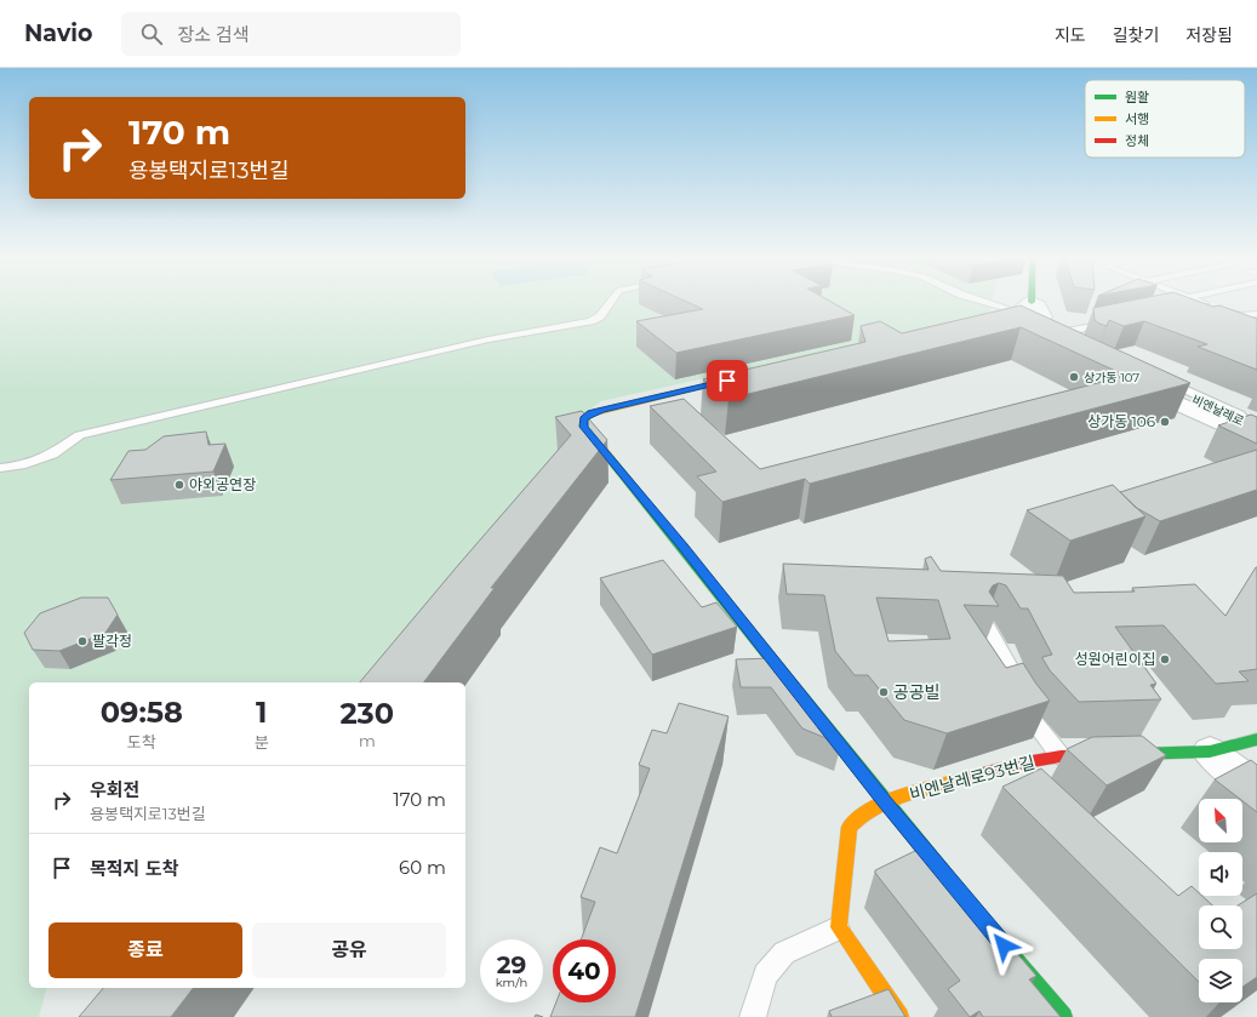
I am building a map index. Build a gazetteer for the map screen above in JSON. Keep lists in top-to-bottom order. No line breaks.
{"streets":{"street":["비엔날레로","비엔날레로93번길"]},"places":["상가동 107","상가동 106","야외공연장","팔각정","성원어린이집","공공빌"],"legend":["원활","서행","정체"],"north":"top left","page":{"header":"Navio","search":"장소 검색","nav":["지도","길찾기","저장됨"],"turn":["170 m","용봉택지로13번길"],"eta":["09:58","도착","1","분","230","m"],"list":[{"name":"우회전","note":"용봉택지로13번길","value":"170 m"},{"name":"목적지 도착","value":"60 m"}],"buttons":["종료","공유"],"speed":"29 km/h","limit":"40"}}
